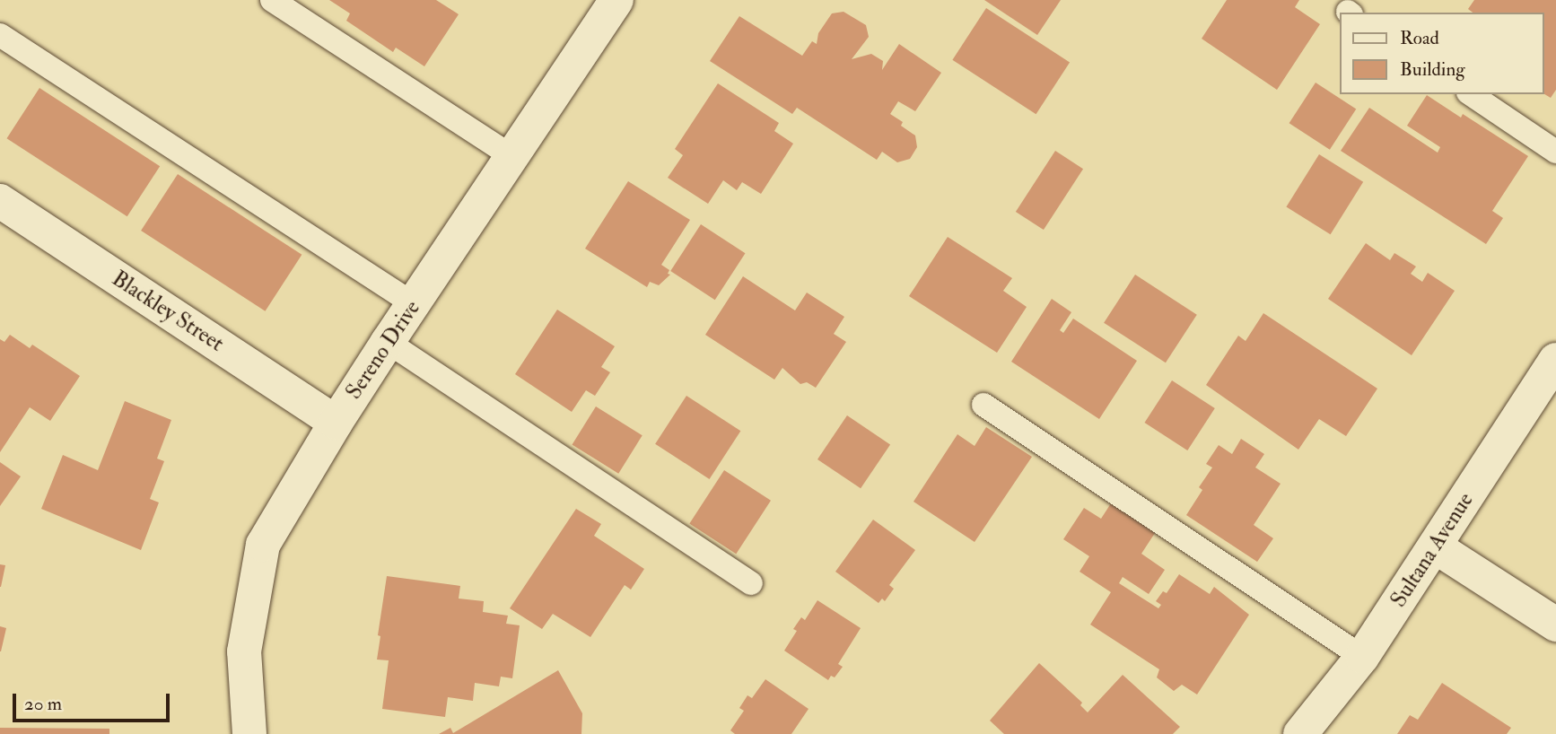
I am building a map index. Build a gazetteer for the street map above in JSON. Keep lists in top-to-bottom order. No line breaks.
{"streets":{"street":["Blackley Street","Sereno Drive","Sultana Avenue"]},"crossings":[["Blackley Street","Sereno Drive"]],"legend":["Road","Building"],"scale_bar":"20 m"}
